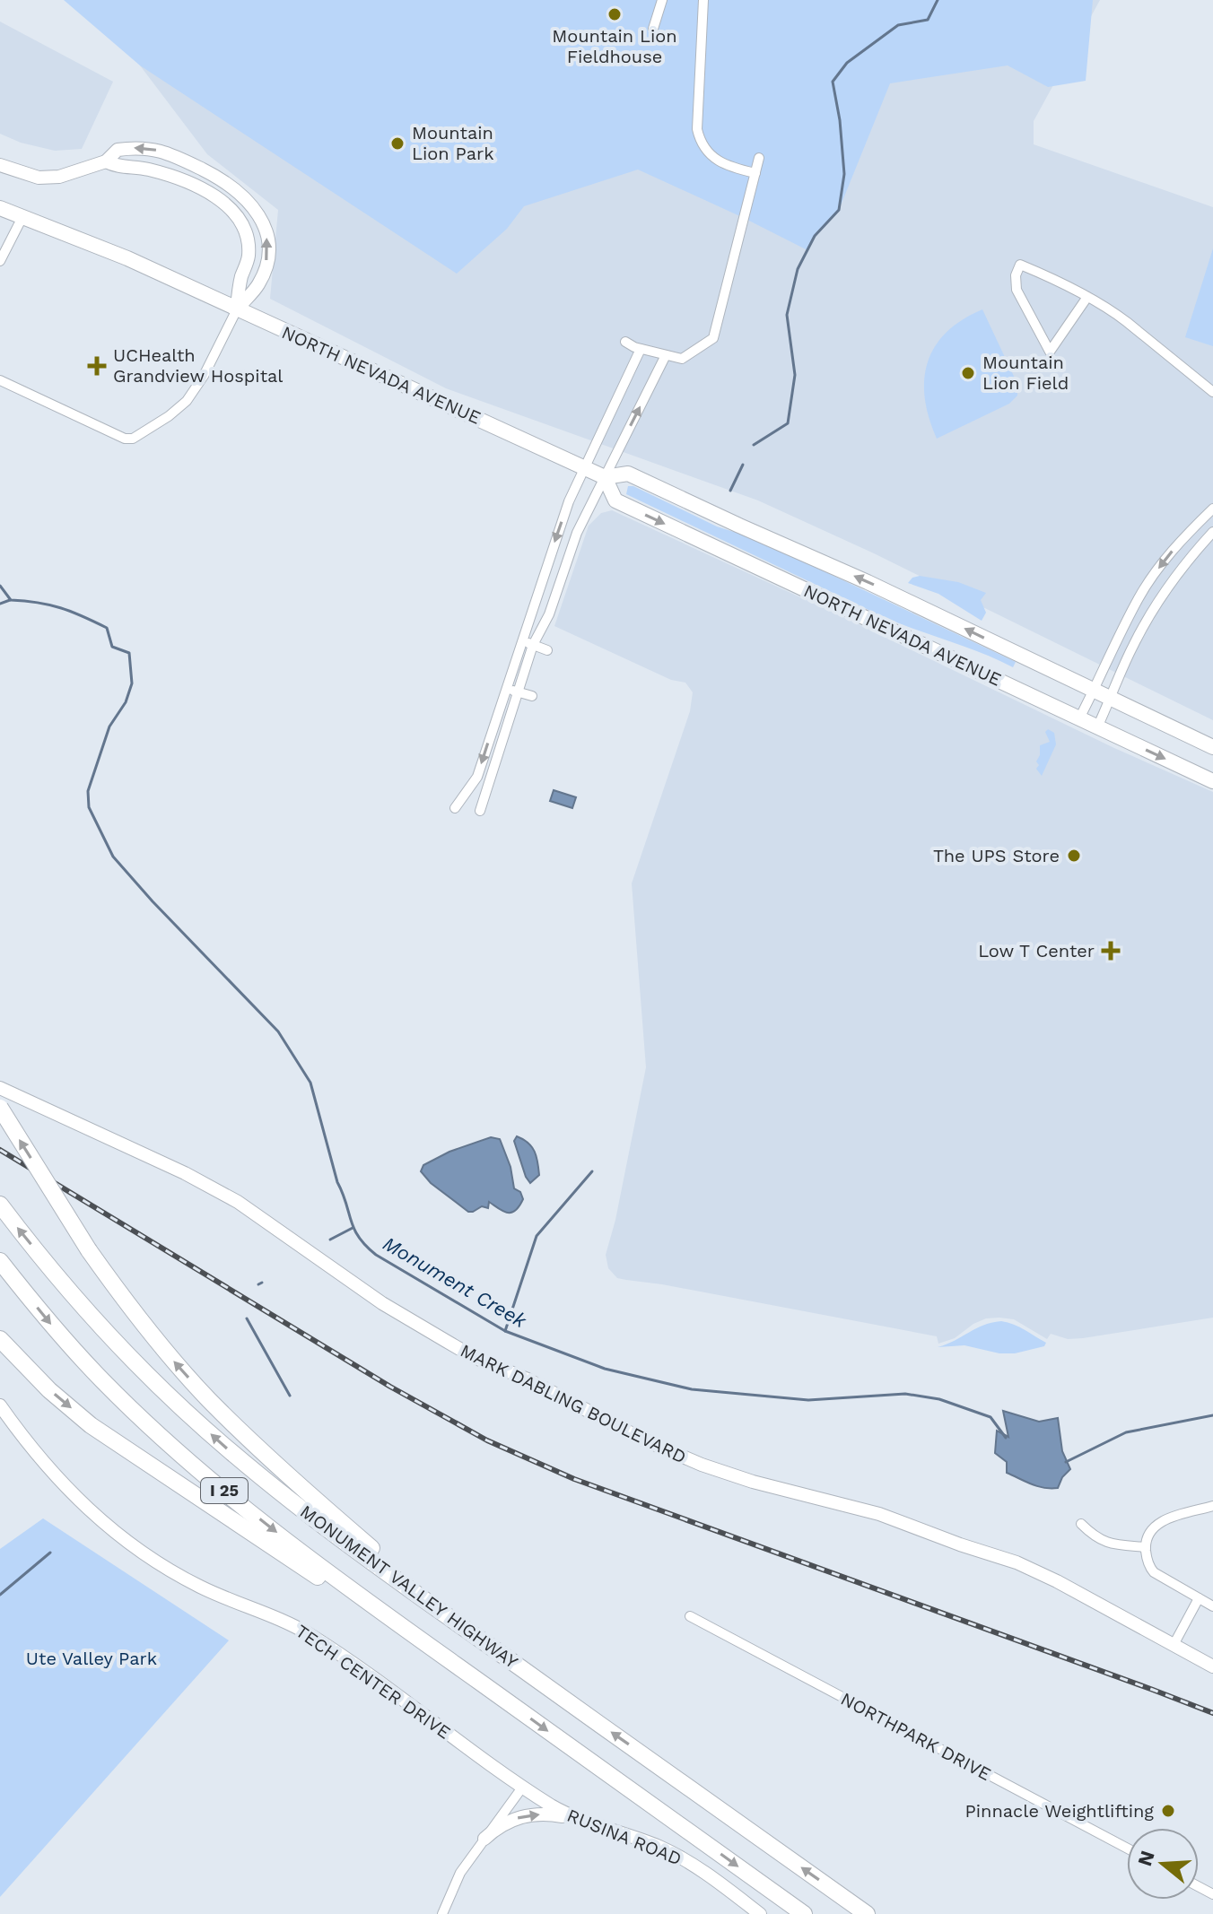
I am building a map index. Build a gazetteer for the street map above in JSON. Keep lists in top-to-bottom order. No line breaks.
{"streets":{"highway":["I 25","MONUMENT VALLEY HIGHWAY"],"main road":["NORTH NEVADA AVENUE"],"street":["MARK DABLING BOULEVARD","TECH CENTER DRIVE","NORTHPARK DRIVE","RUSINA ROAD"]},"crossings":[["TECH CENTER DRIVE","RUSINA ROAD"]],"water":["Monument Creek"],"parks":["Ute Valley Park"],"places":{"other":["Mountain Lion Fieldhouse","Mountain Lion Park","Mountain Lion Field","The UPS Store","Pinnacle Weightlifting"],"health":["UCHealth Grandview Hospital","Low T Center"]},"north":"left"}
